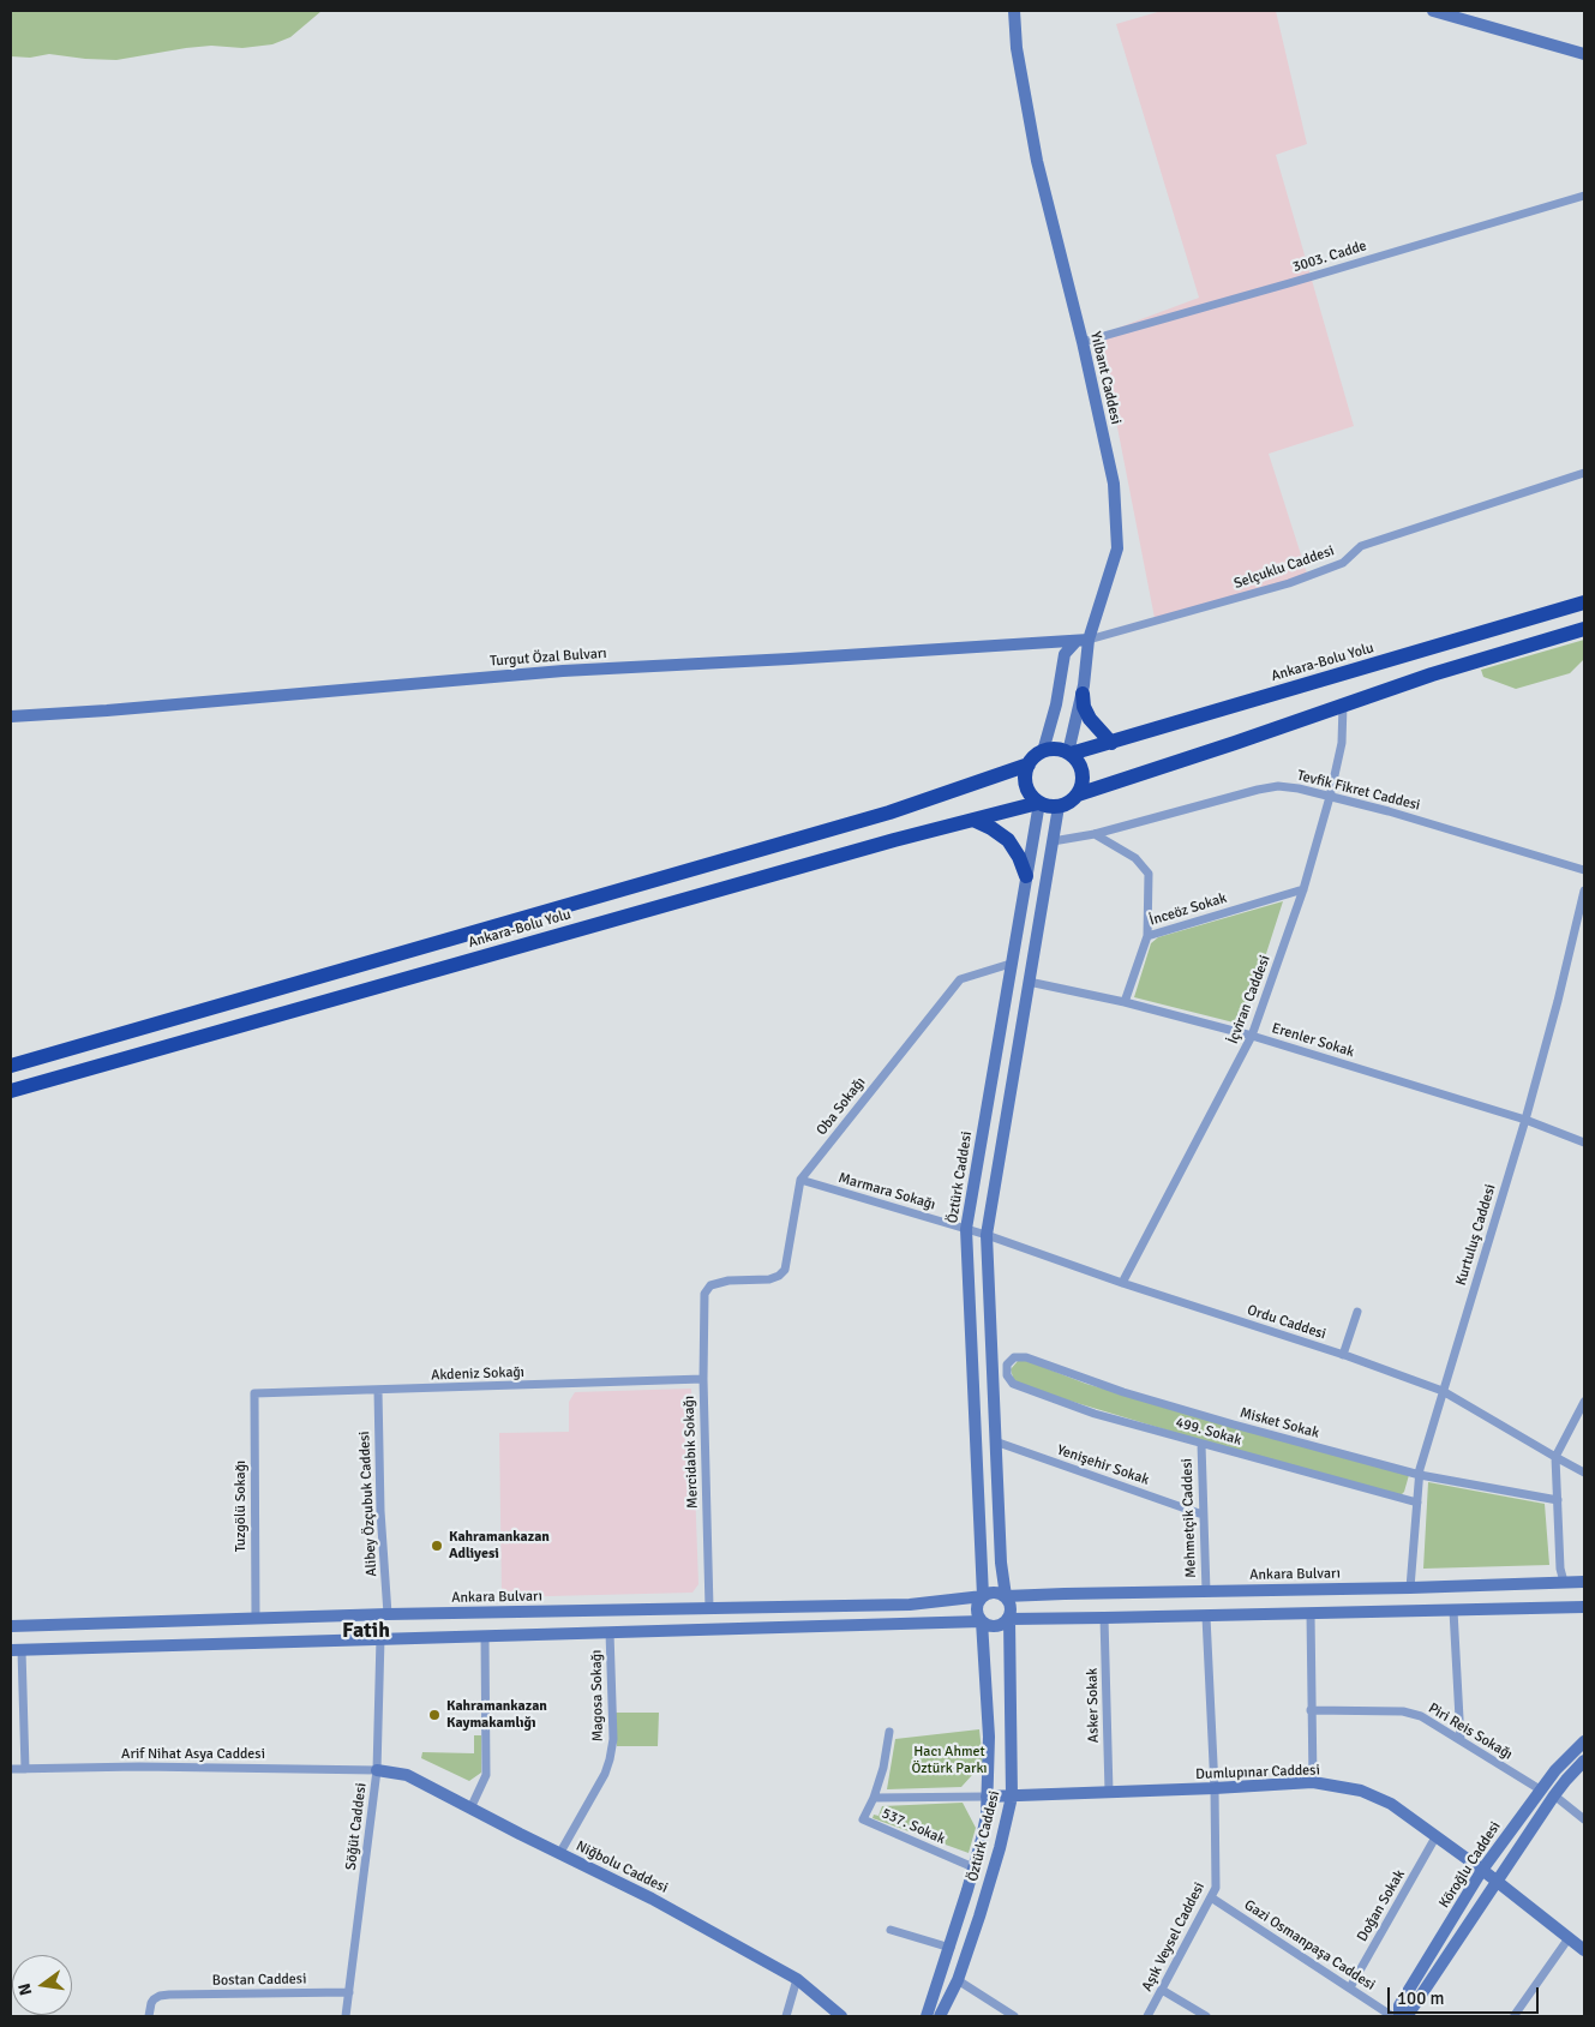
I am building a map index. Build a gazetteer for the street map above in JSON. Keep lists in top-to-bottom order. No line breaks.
{"streets":{"highway":["Ankara-Bolu Yolu"],"street":["3003. Cadde","Yılbant Caddesi","Selçuklu Caddesi","Turgut Özal Bulvarı","Tevfik Fikret Caddesi","İnceöz Sokak","İçviran Caddesi","Erenler Sokak","Oba Sokağı","Öztürk Caddesi","Marmara Sokağı","Kurtuluş Caddesi","Ordu Caddesi","Akdeniz Sokağı","Misket Sokak","499. Sokak","Mercidabık Sokağı","Yenişehir Sokak","Alibey Özçubuk Caddesi","Tuzgölü Sokağı","Mehmetçik Caddesi","Ankara Bulvarı","Magosa Sokağı","Asker Sokak","Piri Reis Sokağı","Arif Nihat Asya Caddesi","Dumlupınar Caddesi","Söğüt Caddesi","537. Sokak","Köroğlu Caddesi","Niğbolu Caddesi","Doğan Sokak","Aşık Veysel Caddesi","Gazi Osmanpaşa Caddesi","Bostan Caddesi"]},"crossings":[["3003. Cadde","Yılbant Caddesi"],["Yılbant Caddesi","Selçuklu Caddesi"],["Yılbant Caddesi","Turgut Özal Bulvarı"],["Yılbant Caddesi","Ankara-Bolu Yolu"],["Yılbant Caddesi","Öztürk Caddesi"],["Selçuklu Caddesi","Turgut Özal Bulvarı"],["Ankara-Bolu Yolu","Öztürk Caddesi"],["Tevfik Fikret Caddesi","İçviran Caddesi"],["İnceöz Sokak","İçviran Caddesi"],["İnceöz Sokak","Erenler Sokak"],["İçviran Caddesi","Erenler Sokak"],["İçviran Caddesi","Ordu Caddesi"],["Erenler Sokak","Kurtuluş Caddesi"],["Oba Sokağı","Öztürk Caddesi"],["Oba Sokağı","Marmara Sokağı"],["Oba Sokağı","Mercidabık Sokağı"],["Öztürk Caddesi","Marmara Sokağı"],["Öztürk Caddesi","Ordu Caddesi"],["Öztürk Caddesi","Ankara Bulvarı"],["Öztürk Caddesi","Dumlupınar Caddesi"],["Öztürk Caddesi","537. Sokak"],["Marmara Sokağı","Ordu Caddesi"],["Kurtuluş Caddesi","Ordu Caddesi"],["Kurtuluş Caddesi","Misket Sokak"],["Kurtuluş Caddesi","499. Sokak"],["Kurtuluş Caddesi","Ankara Bulvarı"],["Akdeniz Sokağı","Mercidabık Sokağı"],["Akdeniz Sokağı","Alibey Özçubuk Caddesi"],["Akdeniz Sokağı","Tuzgölü Sokağı"],["Misket Sokak","499. Sokak"],["499. Sokak","Mehmetçik Caddesi"],["Mercidabık Sokağı","Ankara Bulvarı"],["Yenişehir Sokak","Mehmetçik Caddesi"],["Alibey Özçubuk Caddesi","Ankara Bulvarı"],["Tuzgölü Sokağı","Ankara Bulvarı"],["Mehmetçik Caddesi","Ankara Bulvarı"],["Magosa Sokağı","Niğbolu Caddesi"],["Asker Sokak","Dumlupınar Caddesi"],["Piri Reis Sokağı","Köroğlu Caddesi"],["Arif Nihat Asya Caddesi","Söğüt Caddesi"],["Arif Nihat Asya Caddesi","Niğbolu Caddesi"],["Dumlupınar Caddesi","Köroğlu Caddesi"],["Dumlupınar Caddesi","Doğan Sokak"],["Dumlupınar Caddesi","Aşık Veysel Caddesi"],["Söğüt Caddesi","Niğbolu Caddesi"],["Söğüt Caddesi","Bostan Caddesi"],["Doğan Sokak","Gazi Osmanpaşa Caddesi"],["Aşık Veysel Caddesi","Gazi Osmanpaşa Caddesi"]],"districts":["Fatih"],"parks":["Hacı Ahmet Öztürk Parkı"],"places":["Kahramankazan Adliyesi","Kahramankazan Kaymakamlığı"],"scale_bar":"100 m","north":"left"}
